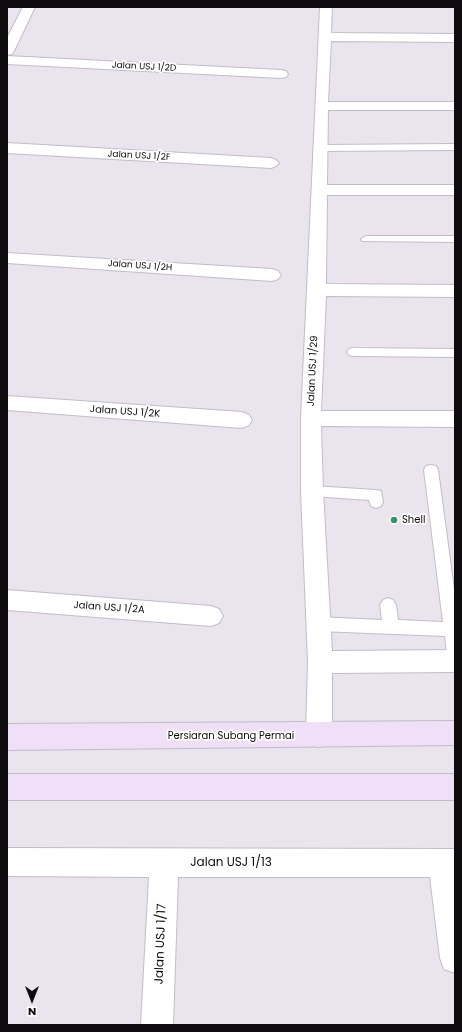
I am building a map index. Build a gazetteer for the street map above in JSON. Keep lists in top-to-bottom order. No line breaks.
{"streets":{"main road":["Persiaran Subang Permai"],"street":["Jalan USJ 1/2D","Jalan USJ 1/2F","Jalan USJ 1/2H","Jalan USJ 1/29","Jalan USJ 1/2K","Jalan USJ 1/2A","Jalan USJ 1/13","Jalan USJ 1/17"]},"crossings":[["Jalan USJ 1/29","Persiaran Subang Permai"],["Jalan USJ 1/13","Jalan USJ 1/17"]],"places":["Shell"],"north":"bottom"}
